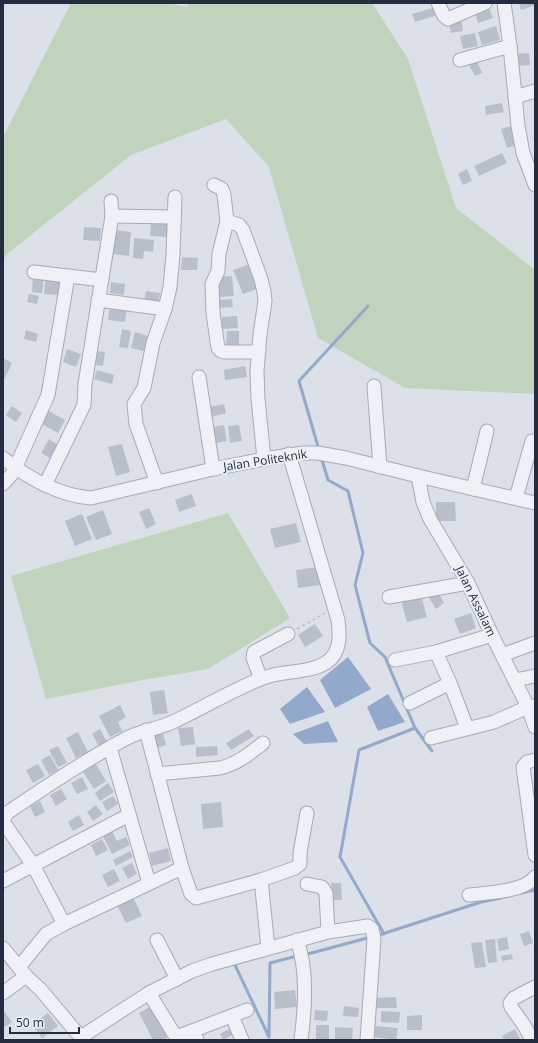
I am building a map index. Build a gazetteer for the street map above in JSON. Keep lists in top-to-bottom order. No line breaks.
{"streets":{"street":["Jalan Politeknik","Jalan Assalam"]},"crossings":[["Jalan Politeknik","Jalan Assalam"]],"scale_bar":"50 m"}
